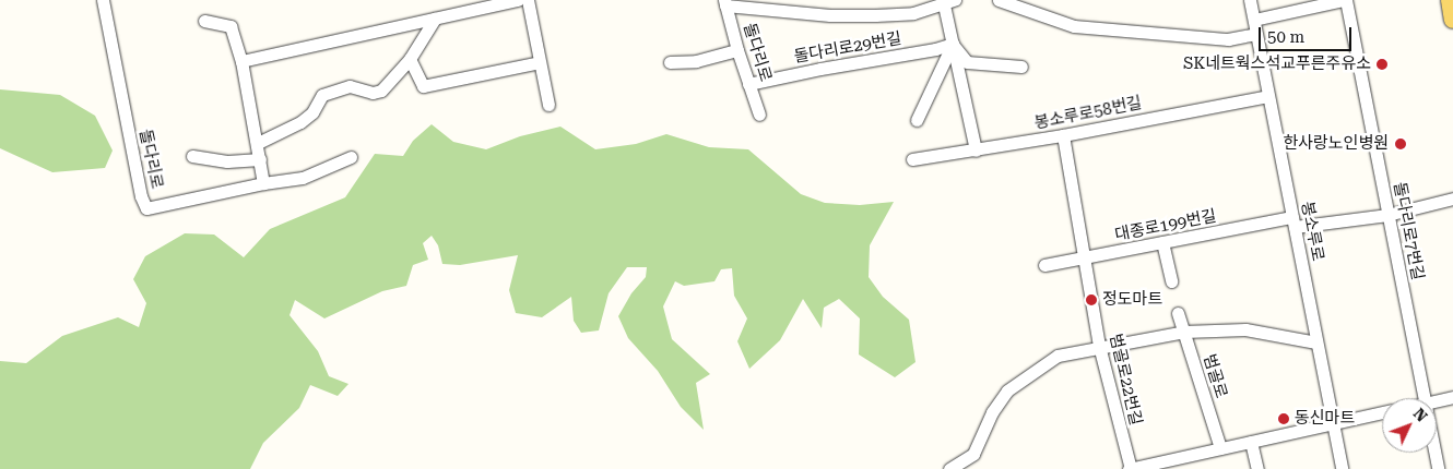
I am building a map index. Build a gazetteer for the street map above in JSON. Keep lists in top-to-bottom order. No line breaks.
{"streets":{"street":["돌다리로29번길","돌다리로","봉소루로58번길","대종로199번길","봉소루로","돌다리로7번길","범골로","범골로22번길"]},"crossings":[["돌다리로29번길","돌다리로"],["봉소루로58번길","봉소루로"],["봉소루로58번길","범골로22번길"],["대종로199번길","봉소루로"],["대종로199번길","돌다리로7번길"],["대종로199번길","범골로22번길"]],"places":["SK네트웍스석교푸른주유소","한사랑노인병원","정도마트","동신마트"],"scale_bar":"50 m","north":"top right"}
